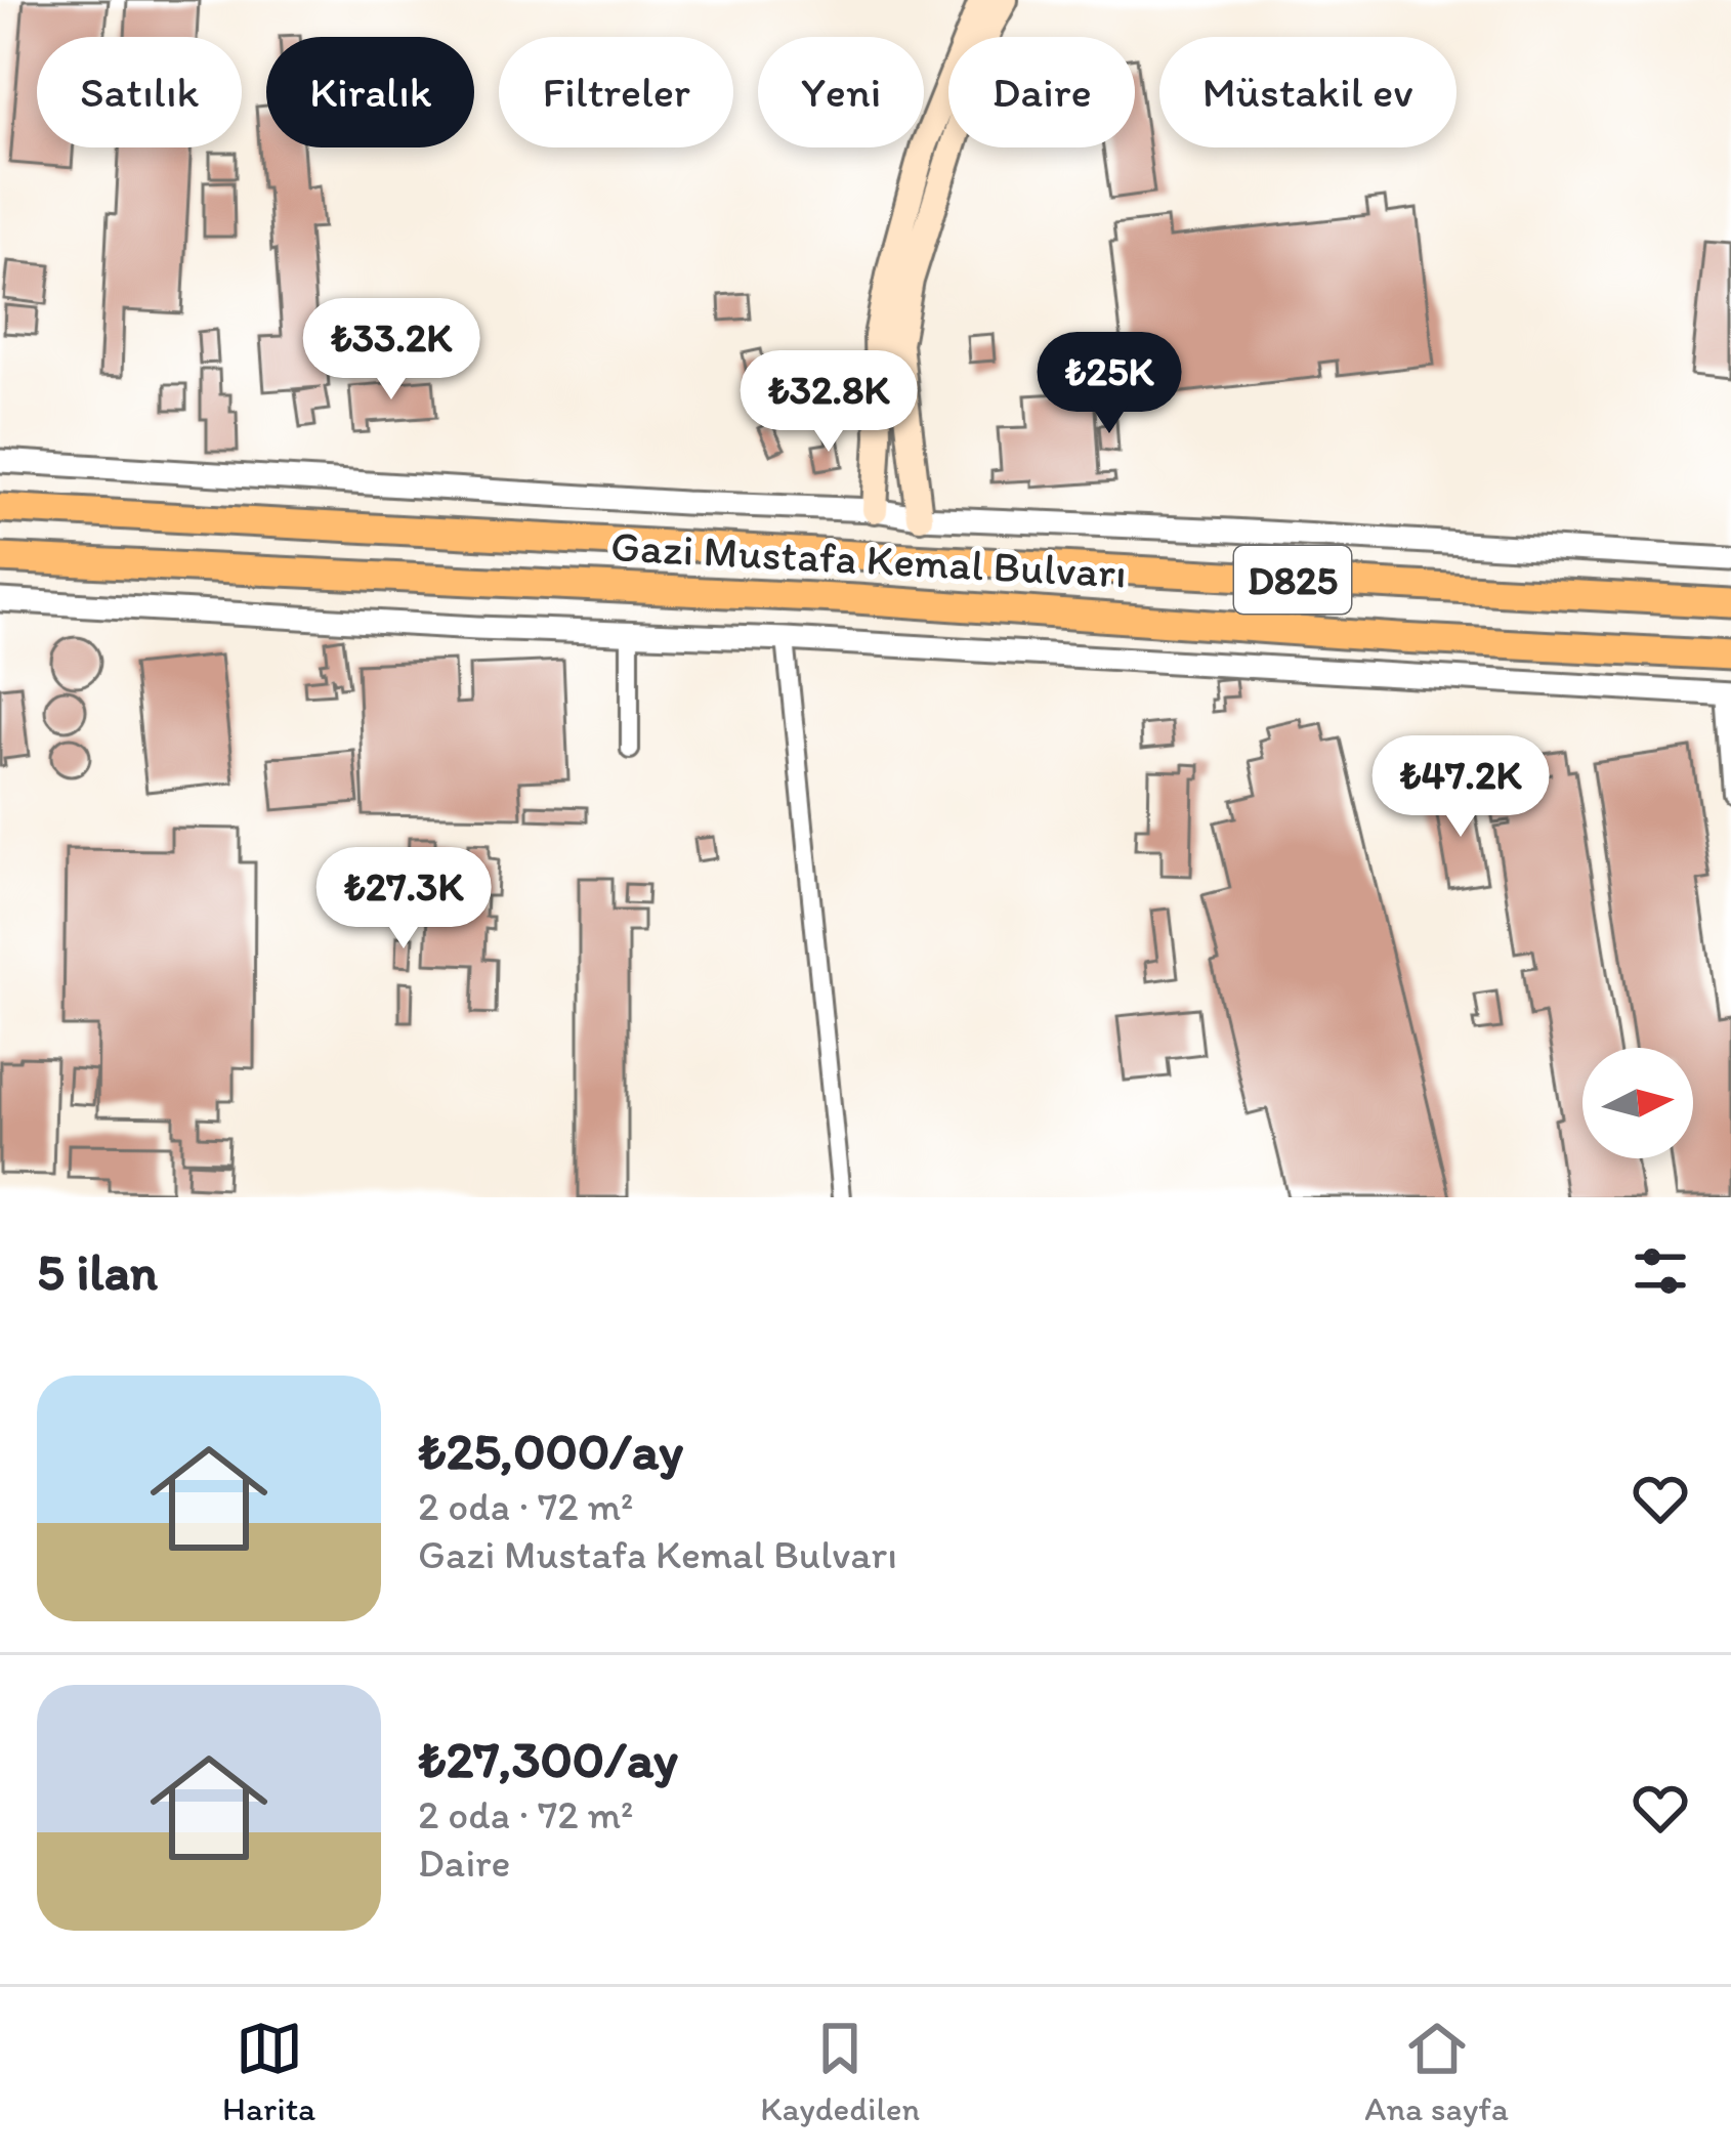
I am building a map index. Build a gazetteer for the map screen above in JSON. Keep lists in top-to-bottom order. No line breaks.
{"streets":{"highway":["Gazi Mustafa Kemal Bulvarı","D825"]},"north":"right","page":{"chip":["Satılık","Kiralık","Filtreler","Yeni","Daire","Müstakil ev"],"price":["₺33.2K","₺25K","₺32.8K","₺47.2K","₺27.3K"],"heading":"5 ilan","list":[{"name":"₺25,000/ay","note":"2 oda · 72 m² · Gazi Mustafa Kemal Bulvarı"},{"name":"₺27,300/ay","note":"2 oda · 72 m² · Daire"}],"tabs":["Harita","Kaydedilen","Ana sayfa"]}}
